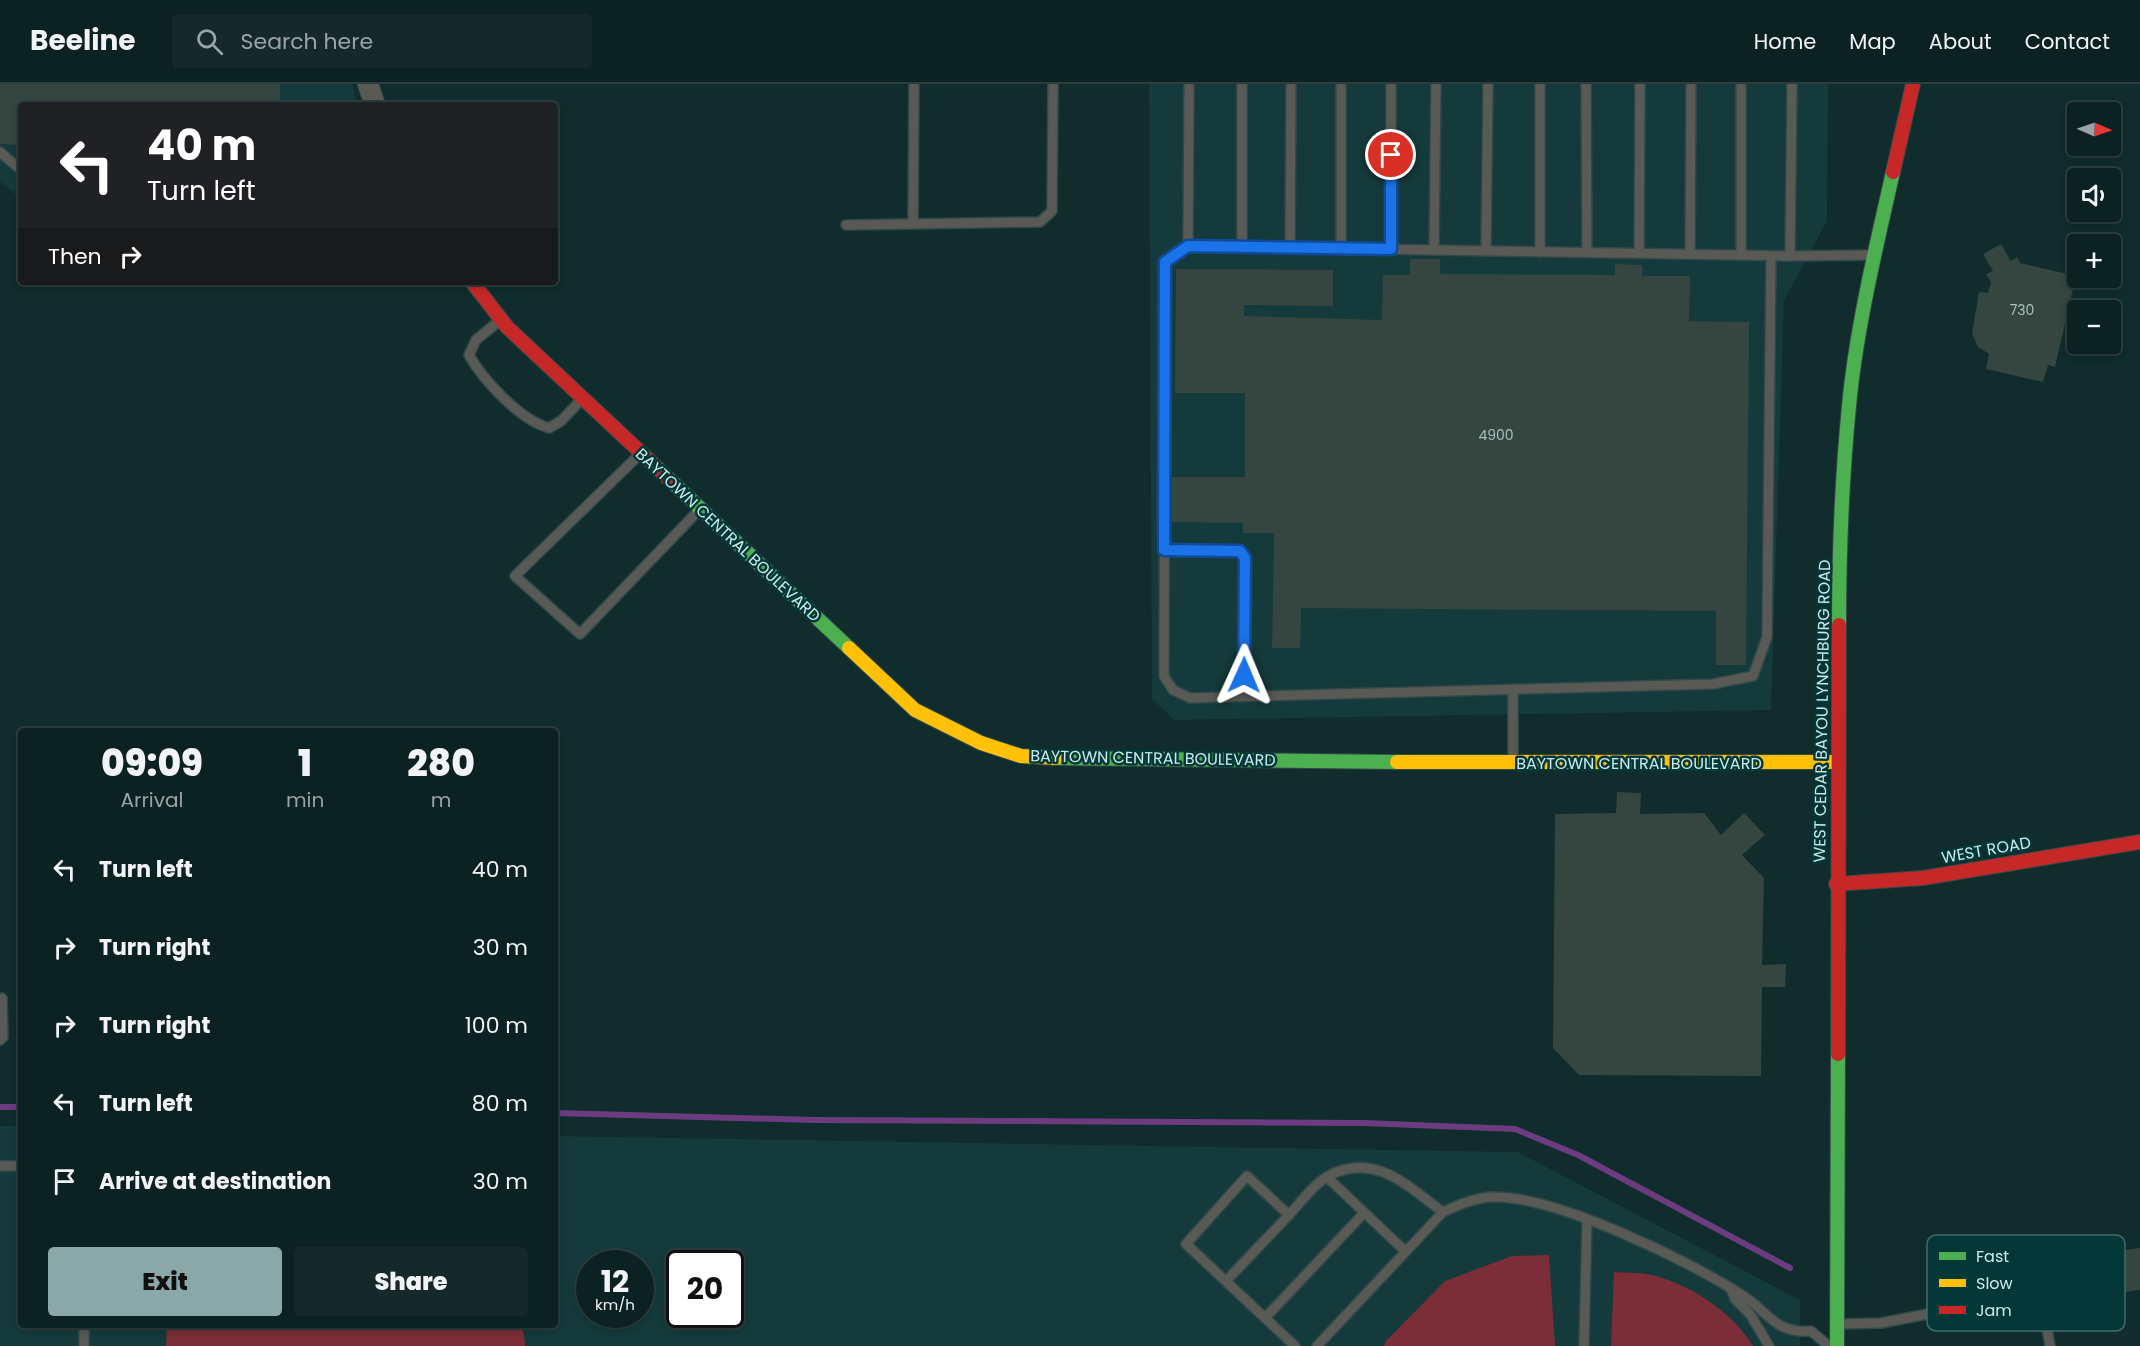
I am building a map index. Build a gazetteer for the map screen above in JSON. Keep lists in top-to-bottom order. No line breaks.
{"streets":{"street":["BAYTOWN CENTRAL BOULEVARD","WEST CEDAR BAYOU LYNCHBURG ROAD","WEST ROAD"]},"crossings":[["BAYTOWN CENTRAL BOULEVARD","WEST CEDAR BAYOU LYNCHBURG ROAD"],["WEST CEDAR BAYOU LYNCHBURG ROAD","WEST ROAD"]],"house_numbers":["730","4900"],"legend":["Fast","Slow","Jam"],"north":"right","page":{"header":"Beeline","search":"Search here","nav":["Home","Map","About","Contact"],"map_buttons":["+","−"],"turn":["40 m","Turn left"],"then":"Then","eta":["09:09","Arrival","1","min","280","m"],"list":[{"name":"Turn left","value":"40 m"},{"name":"Turn right","value":"30 m"},{"name":"Turn right","value":"100 m"},{"name":"Turn left","value":"80 m"},{"name":"Arrive at destination","value":"30 m"}],"buttons":["Exit","Share"],"speed":"12 km/h","limit":"20"}}
